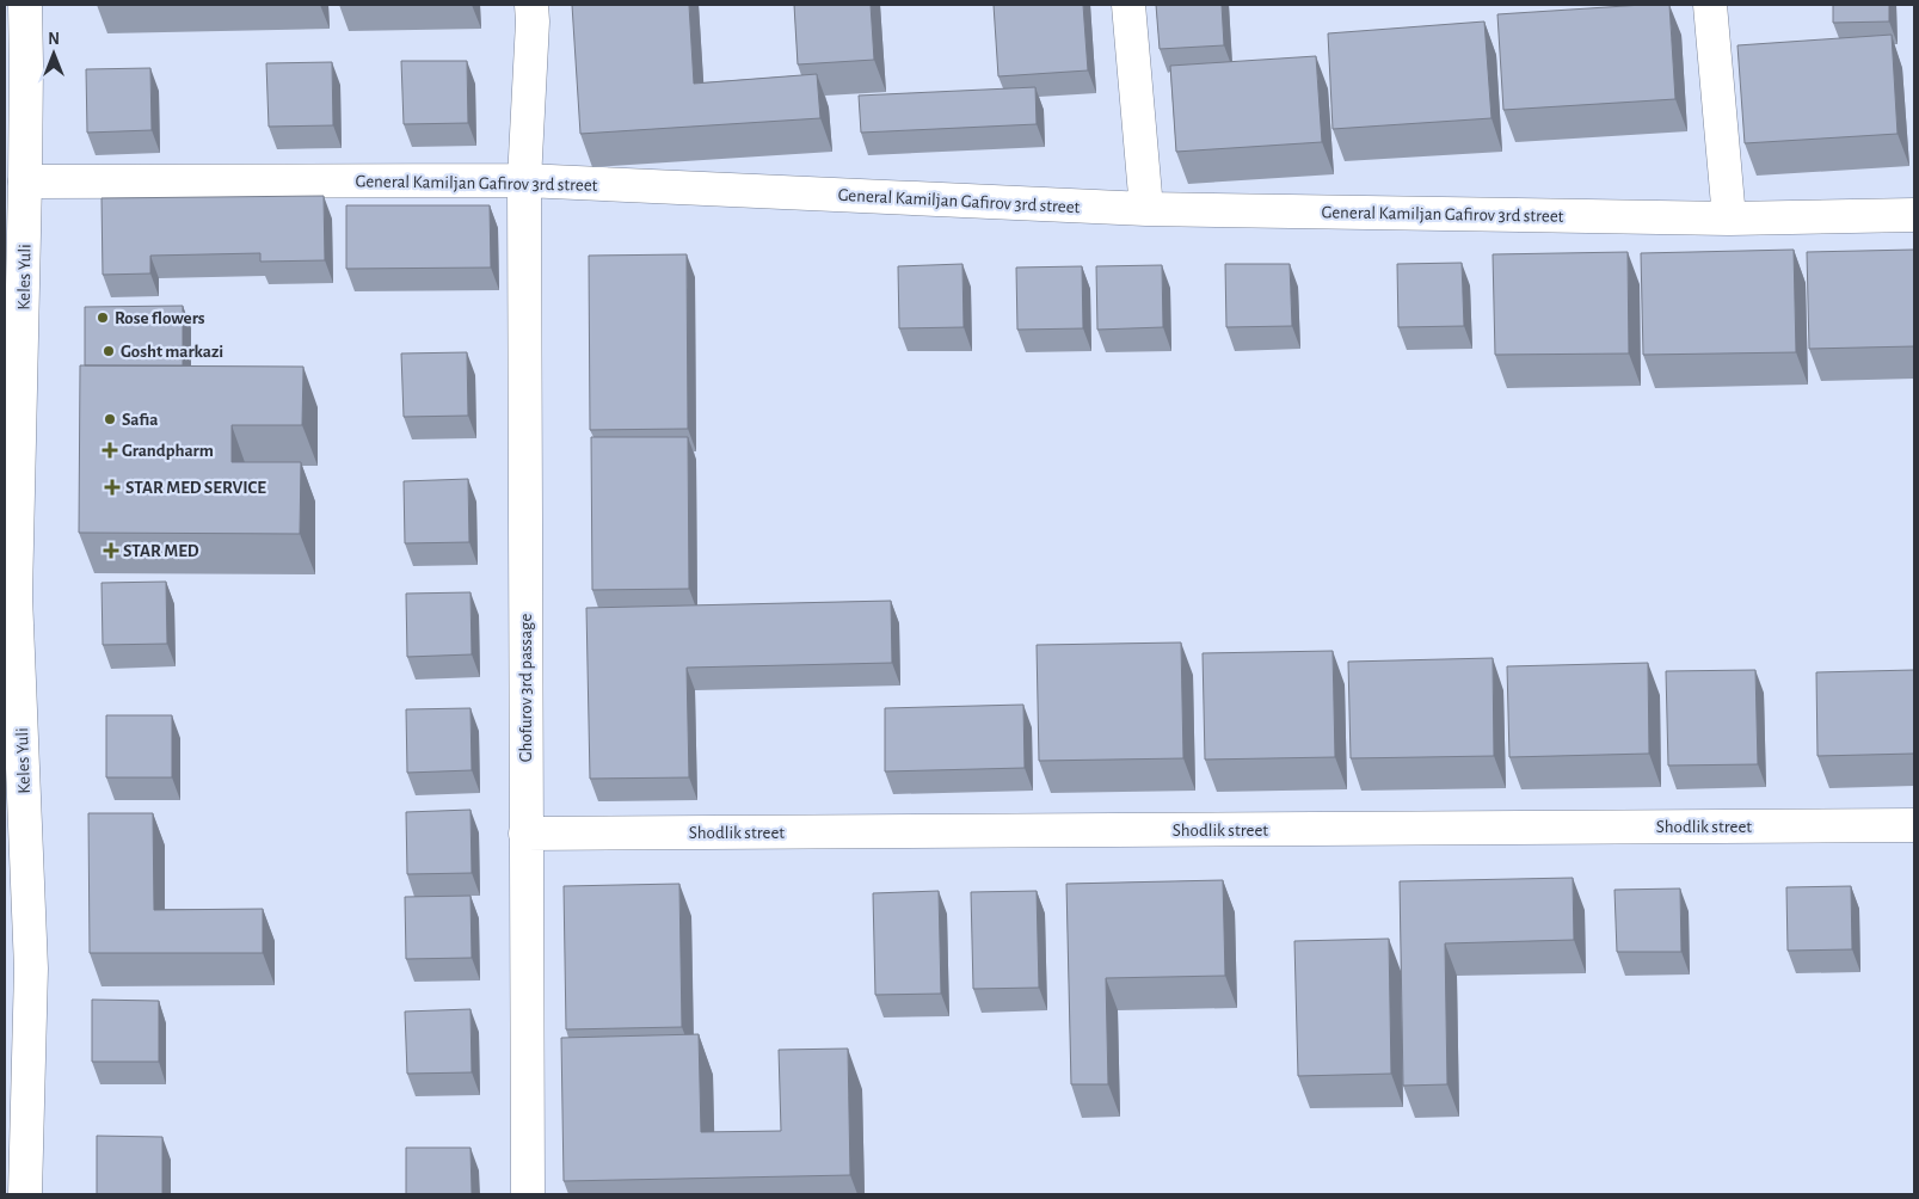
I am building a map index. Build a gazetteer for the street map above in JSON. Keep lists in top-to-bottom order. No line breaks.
{"streets":{"street":["General Kamiljan Gafirov 3rd street","Keles Yuli","Ghofurov 3rd passage","Shodlik street"]},"crossings":[["General Kamiljan Gafirov 3rd street","Keles Yuli"],["General Kamiljan Gafirov 3rd street","Ghofurov 3rd passage"],["Ghofurov 3rd passage","Shodlik street"]],"places":{"other":["Rose flowers","Gosht markazi","Safia"],"health":["Grandpharm","STAR MED SERVICE","STAR MED"]},"north":"top"}
